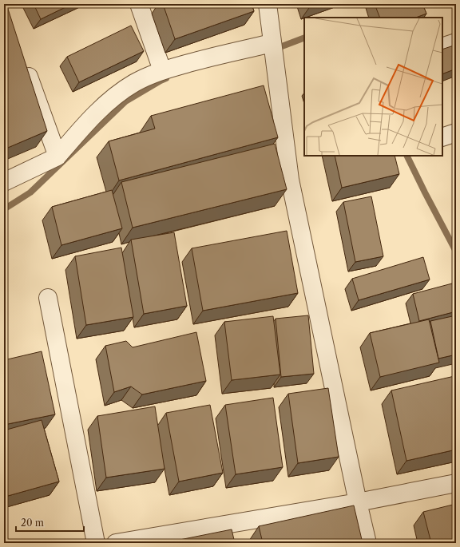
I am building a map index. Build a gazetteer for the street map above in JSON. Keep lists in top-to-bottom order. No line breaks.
{"scale_bar":"20 m"}
